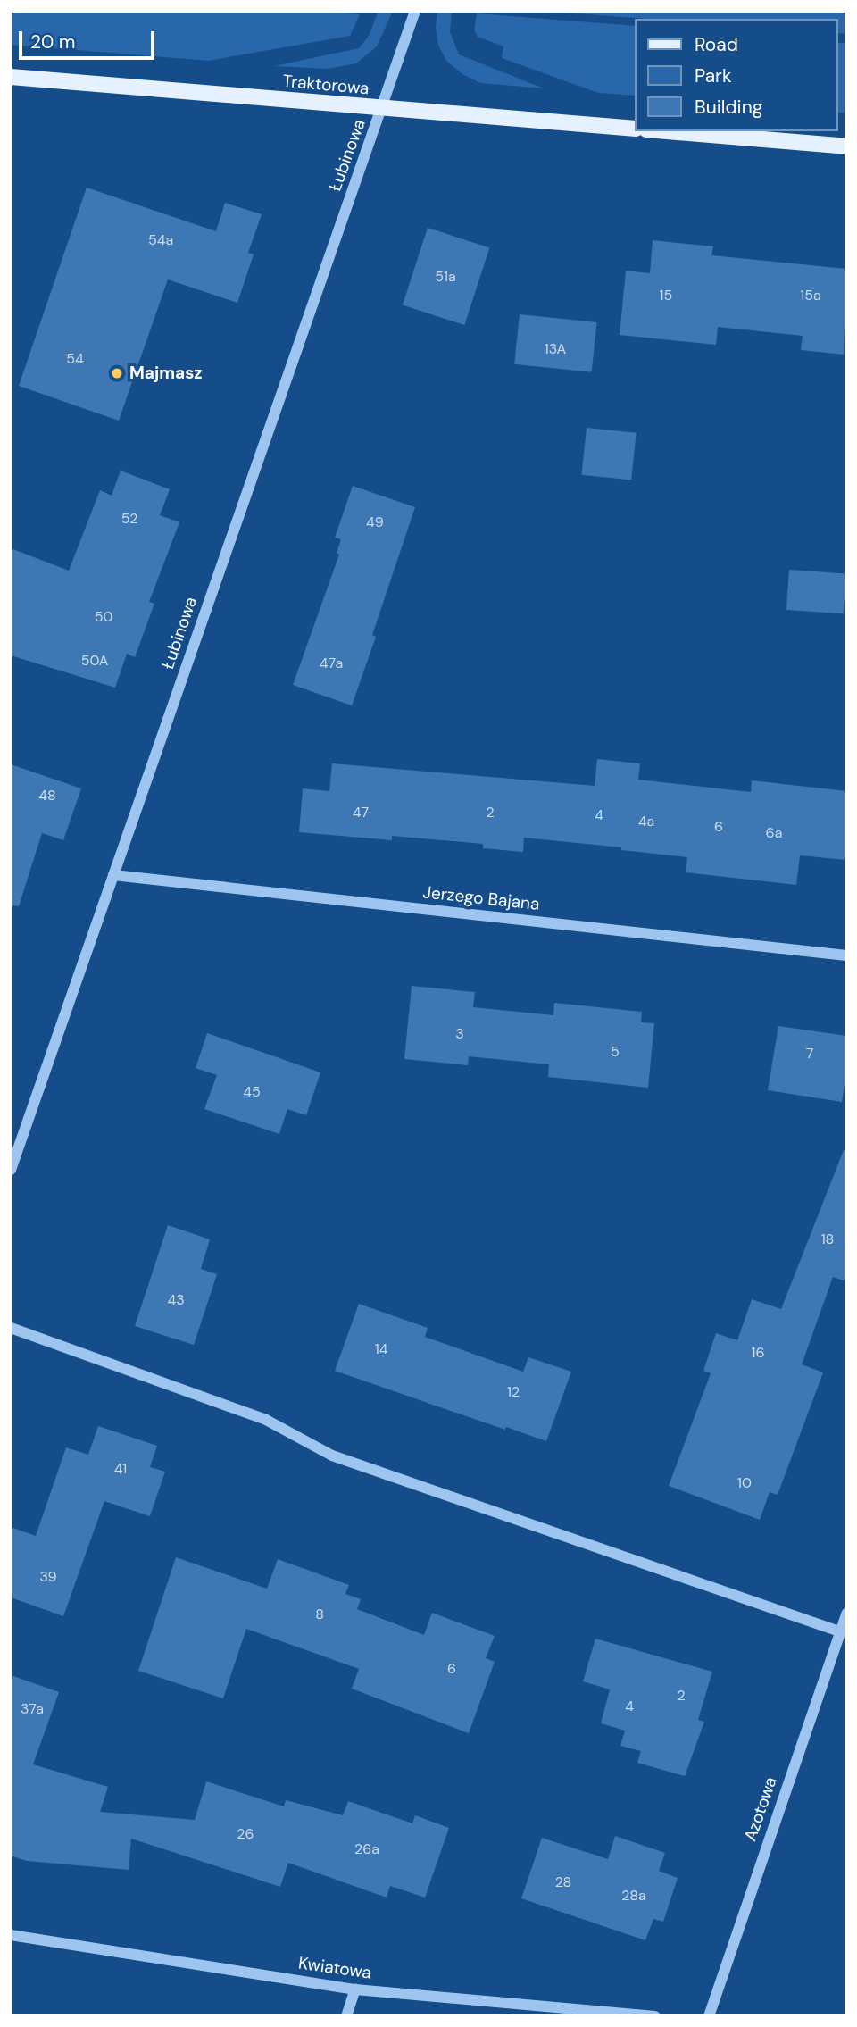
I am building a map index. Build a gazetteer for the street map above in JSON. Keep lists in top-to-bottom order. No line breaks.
{"streets":{"main road":["Traktorowa"],"street":["Łubinowa","Jerzego Bajana","Azotowa","Kwiatowa"]},"crossings":[["Traktorowa","Łubinowa"],["Łubinowa","Jerzego Bajana"]],"places":["Majmasz"],"house_numbers":["54a","51a","15","15a","13A","54","52","49","50","50A","47a","48","47","2","4","4a","6","6a","3","5","7","45","18","43","14","16","12","41","10","39","8","6","2","4","37a","26","26a","28","28a"],"legend":["Road","Park","Building"],"scale_bar":"20 m"}
